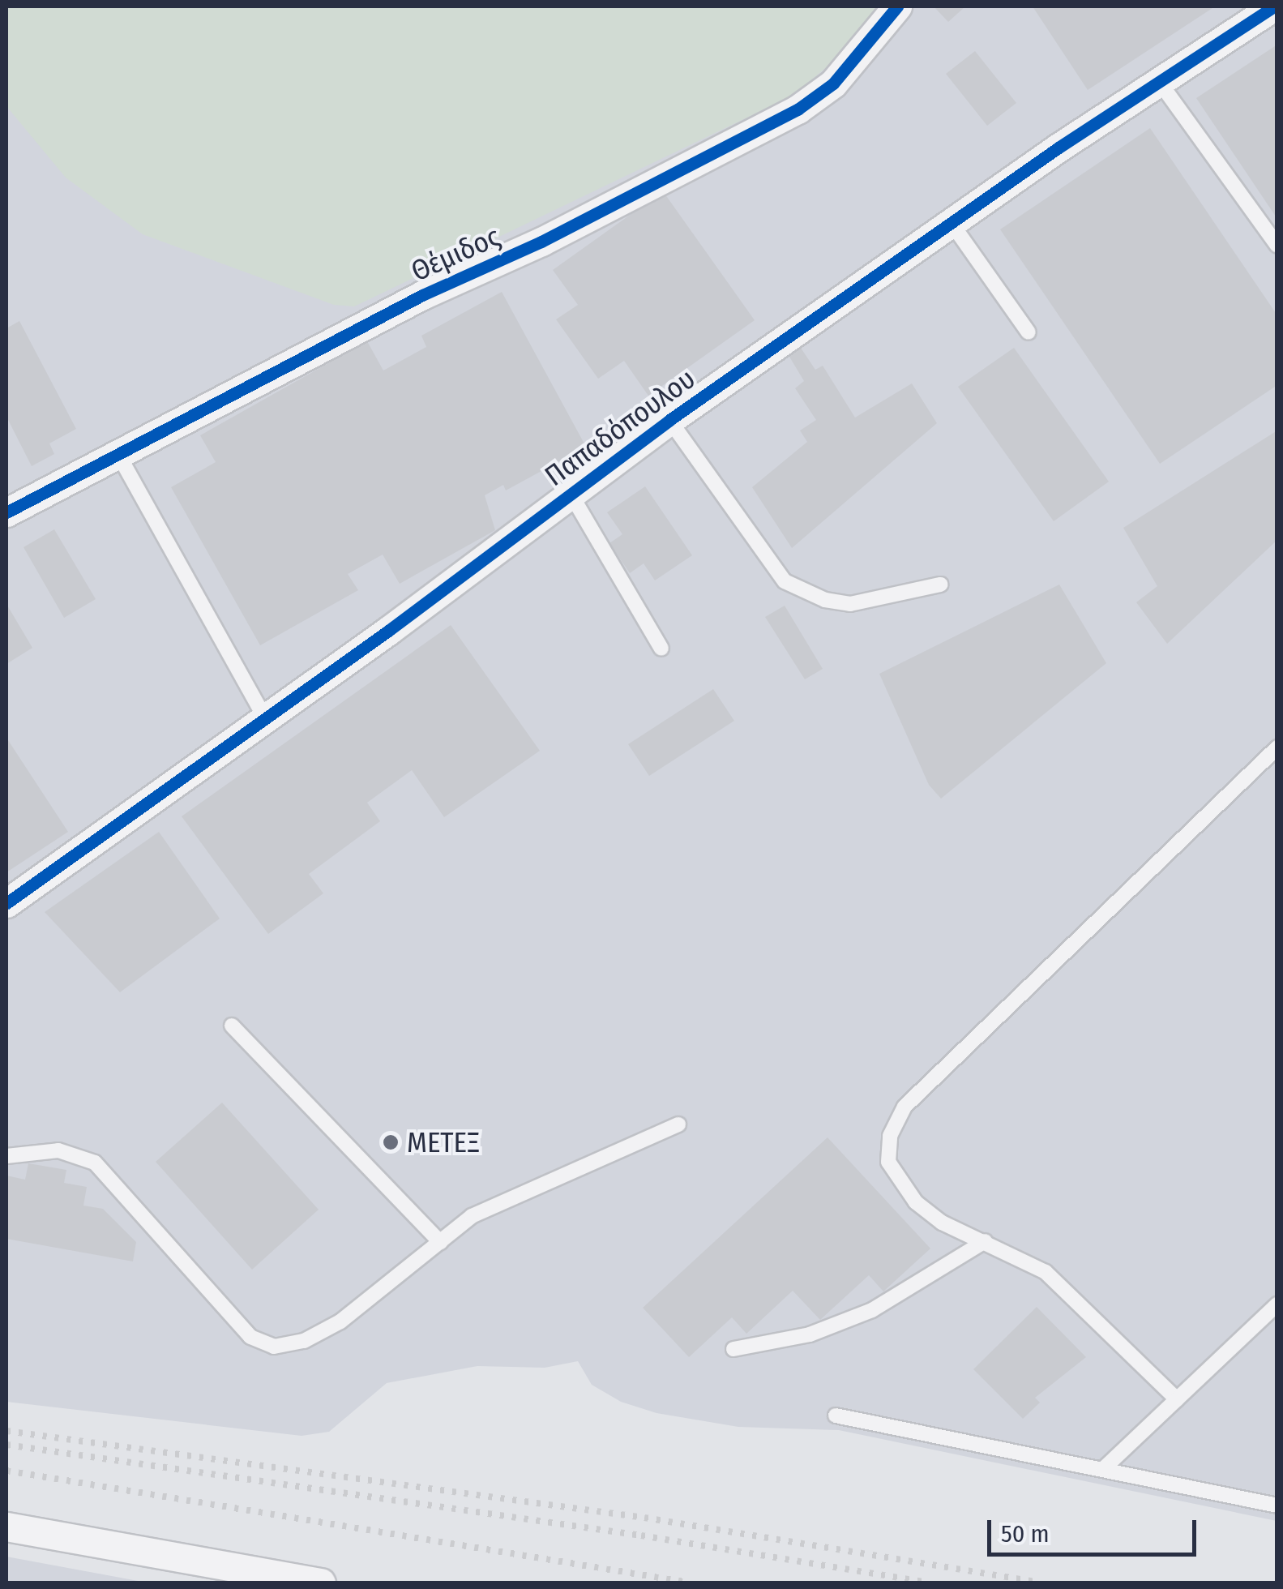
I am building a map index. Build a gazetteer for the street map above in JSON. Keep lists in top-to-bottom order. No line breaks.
{"streets":{"street":["Θέμιδος","Παπαδόπουλου"]},"places":["ΜΕΤΕΞ"],"scale_bar":"50 m"}
